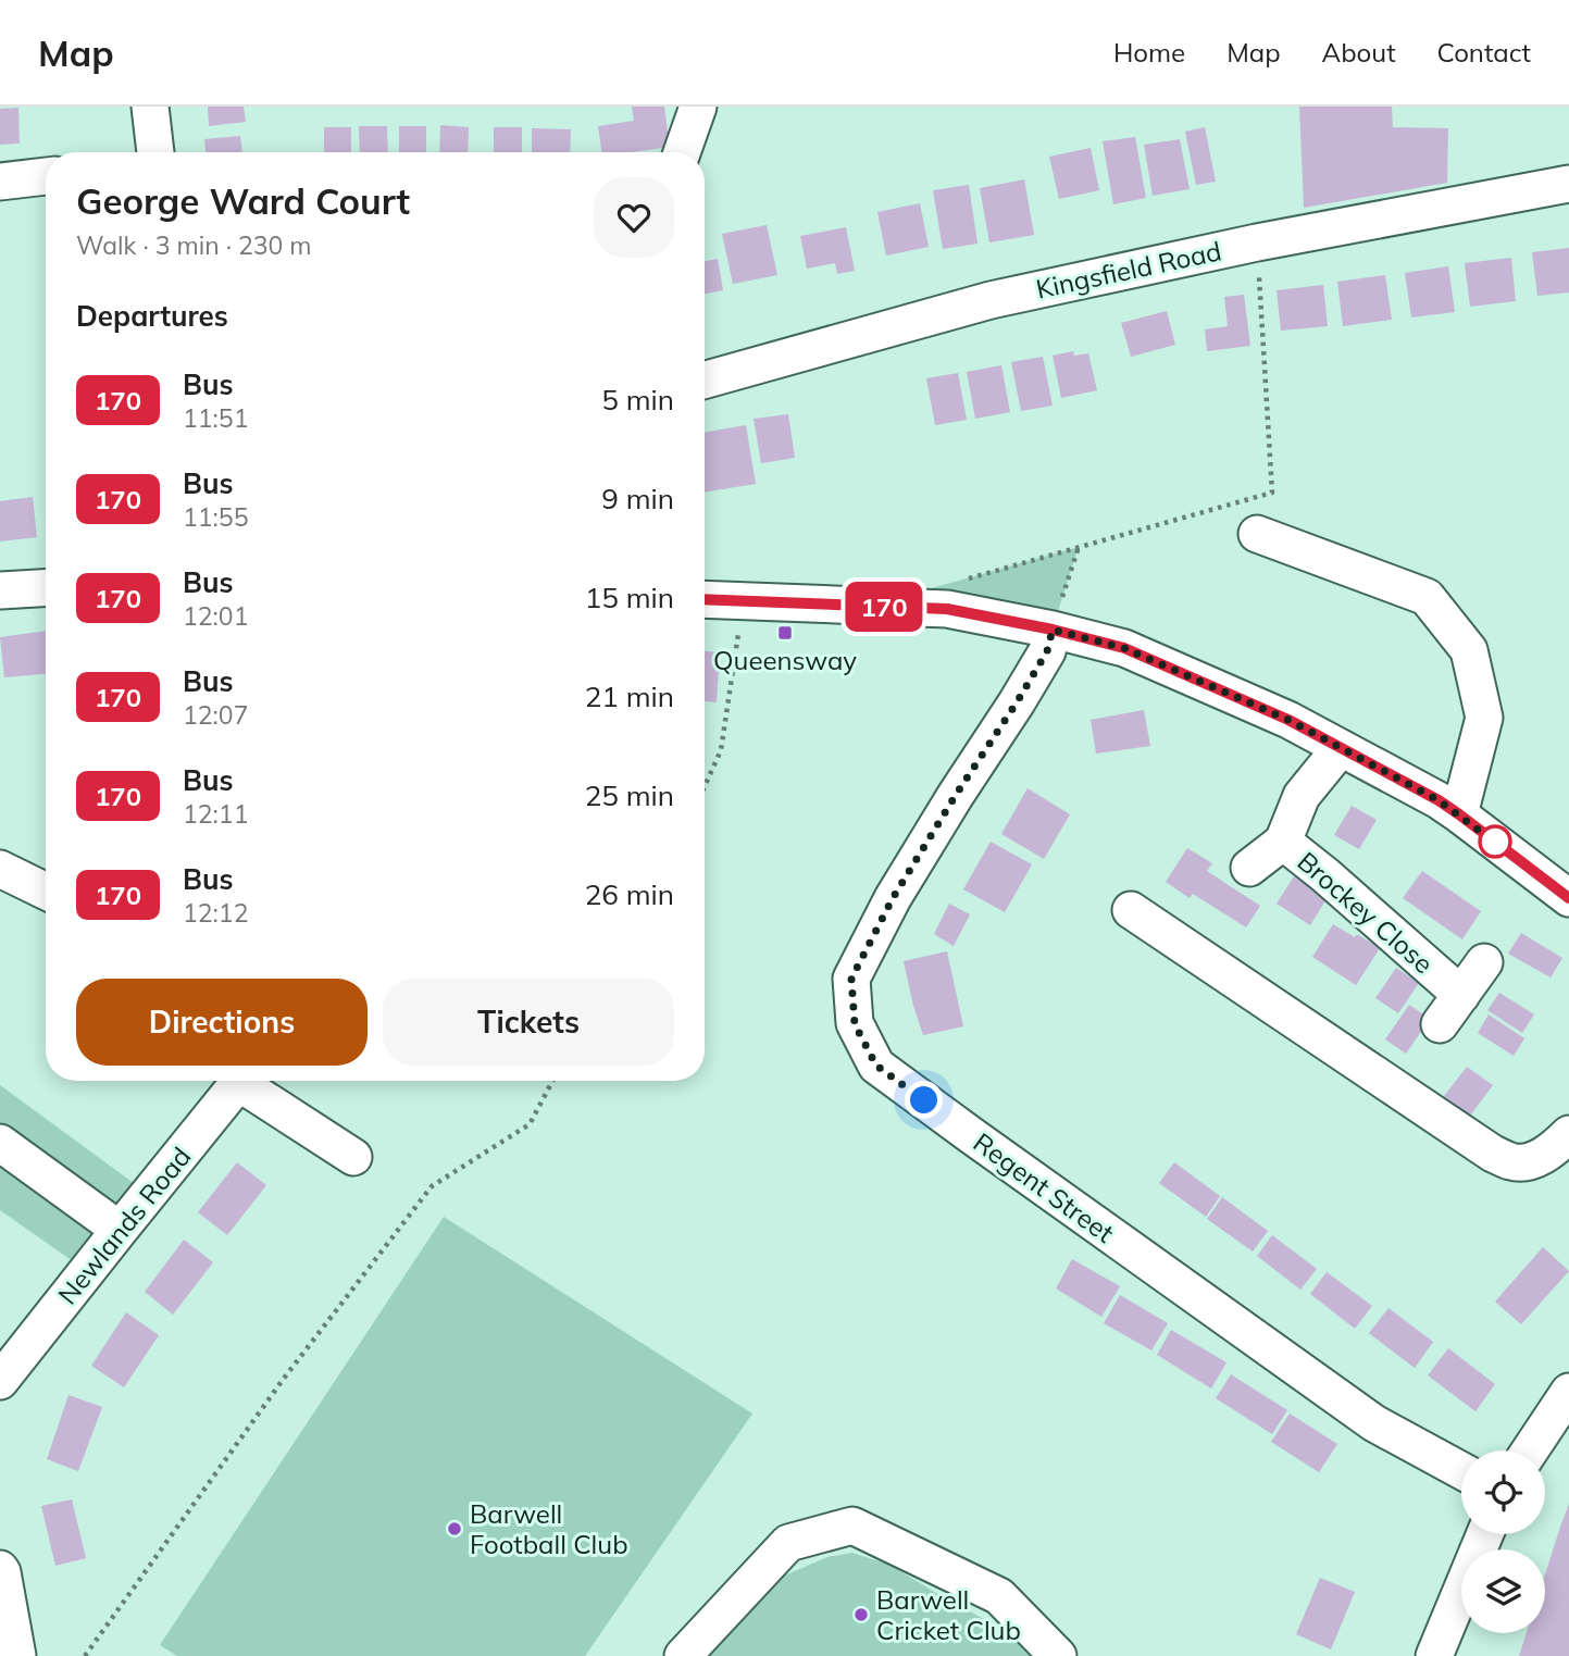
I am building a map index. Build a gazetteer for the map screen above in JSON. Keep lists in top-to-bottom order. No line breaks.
{"streets":{"street":["Kingsfield Road","Brockey Close","Regent Street","Newlands Road"]},"places":{"transit":["Queensway"],"other":["Barwell Football Club","Barwell Cricket Club"]},"lines":["bus line 170"],"page":{"header":"Map","nav":["Home","Map","About","Contact"],"on_map":"170","heading":[["George Ward Court","Walk · 3 min · 230 m"],"Departures"],"list":[{"mark":"170","name":"Bus","note":"11:51","value":"5 min"},{"mark":"170","name":"Bus","note":"11:55","value":"9 min"},{"mark":"170","name":"Bus","note":"12:01","value":"15 min"},{"mark":"170","name":"Bus","note":"12:07","value":"21 min"},{"mark":"170","name":"Bus","note":"12:11","value":"25 min"},{"mark":"170","name":"Bus","note":"12:12","value":"26 min"}],"buttons":["Directions","Tickets"]}}
